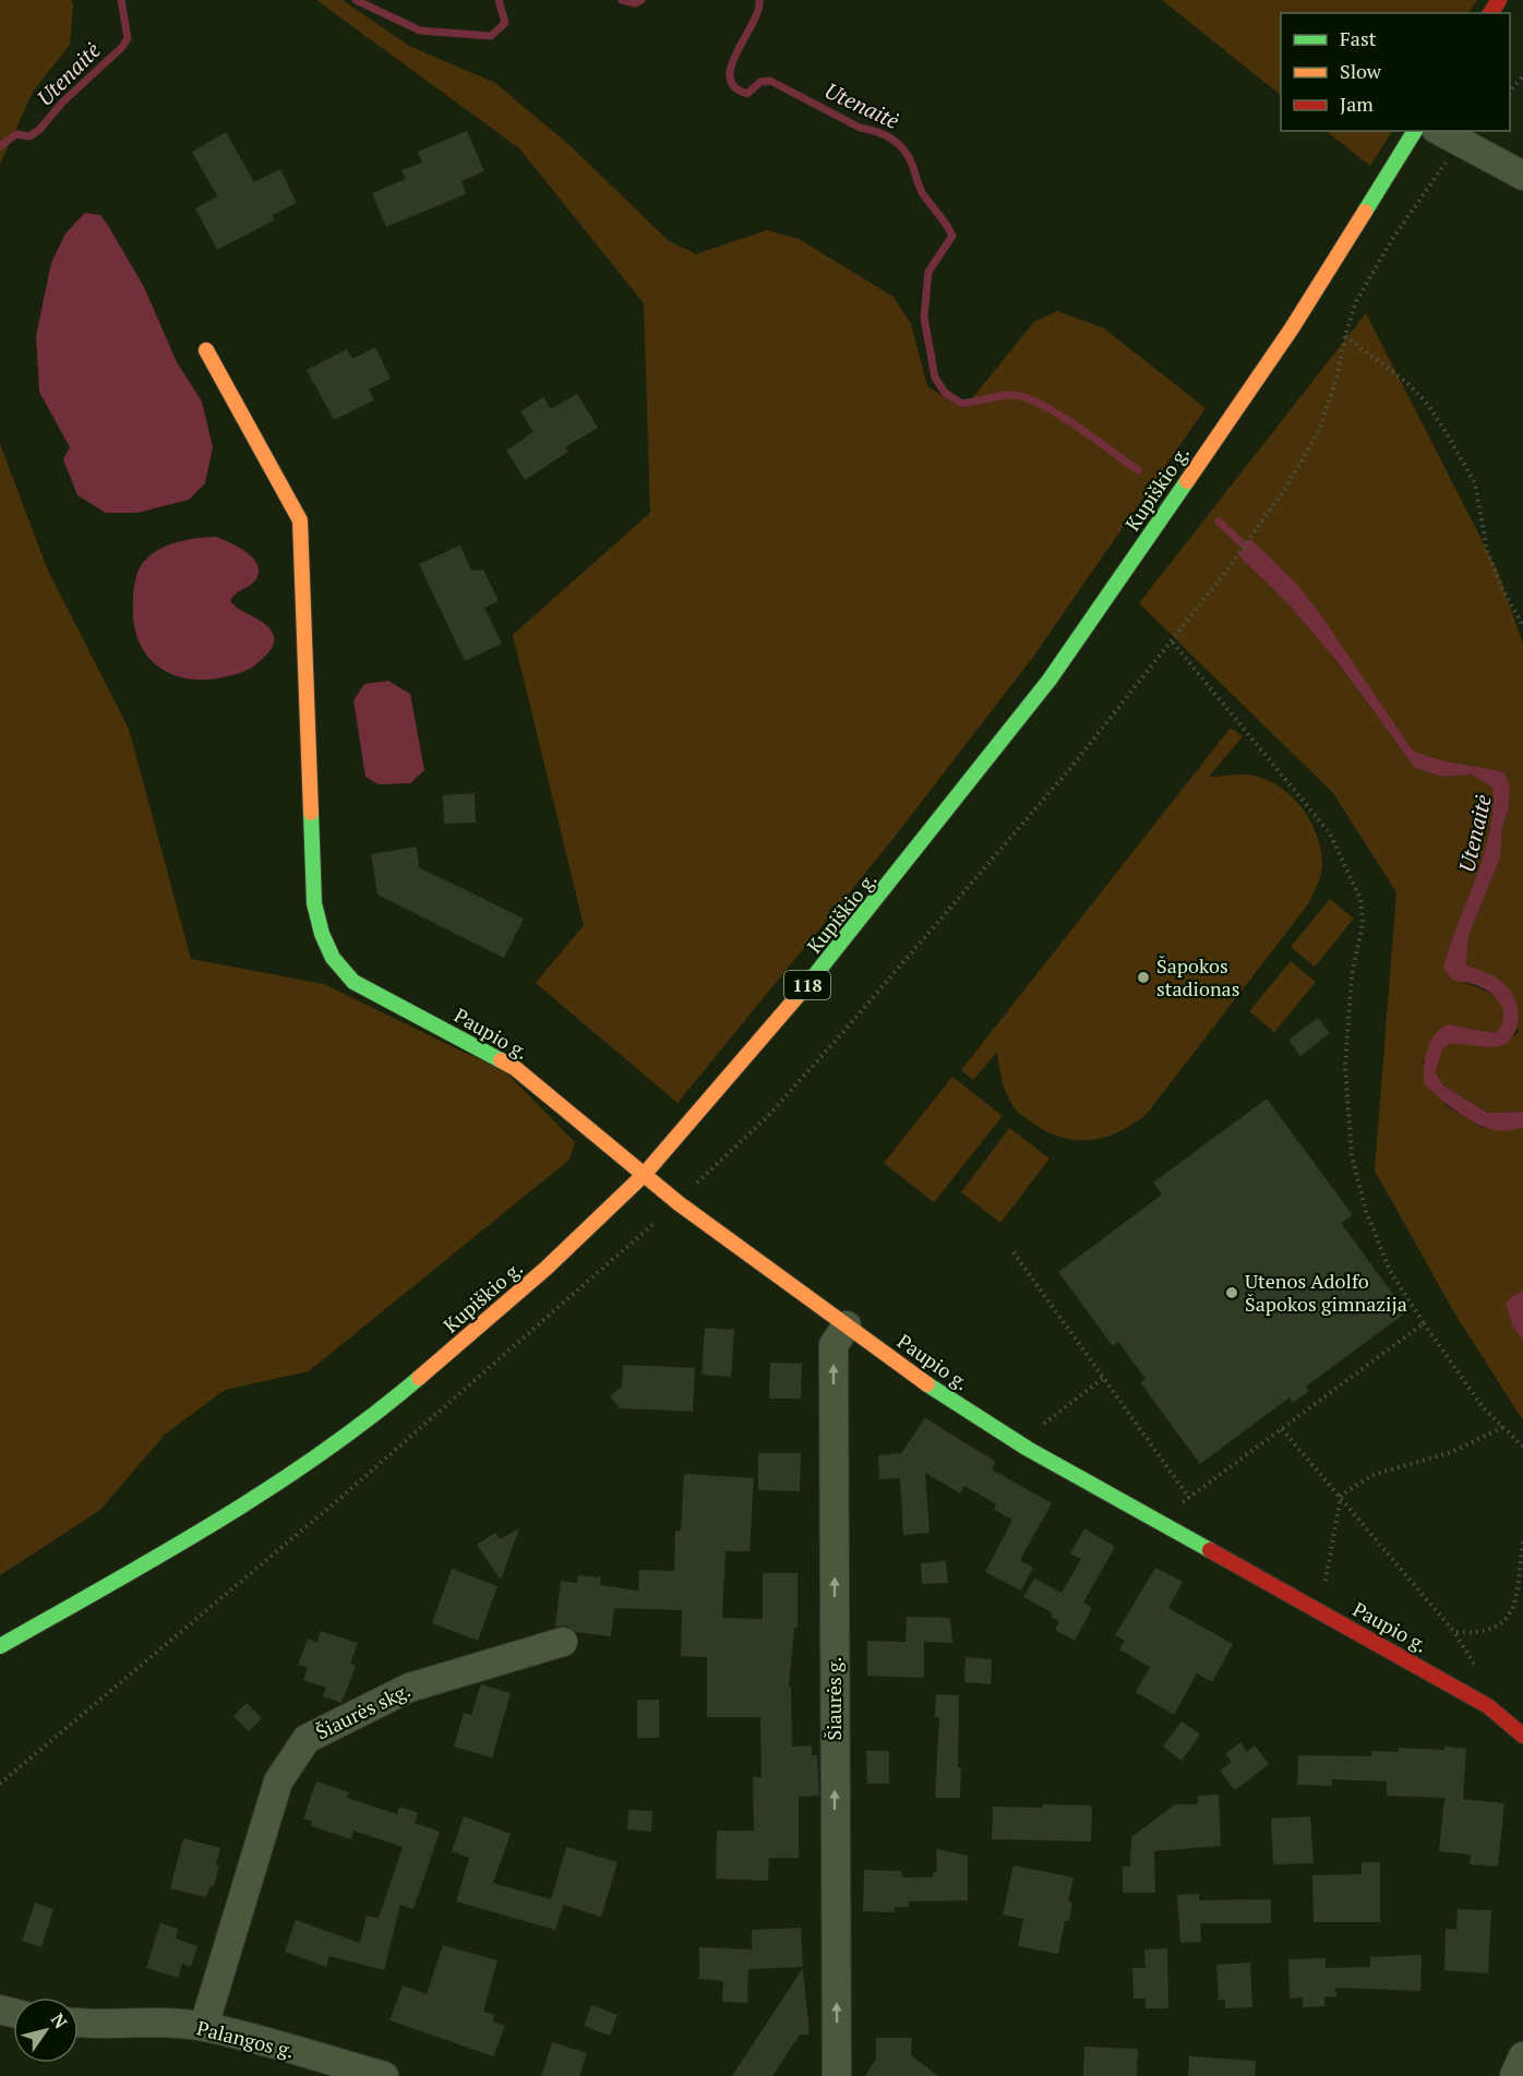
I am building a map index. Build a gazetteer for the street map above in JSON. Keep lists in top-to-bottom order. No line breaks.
{"streets":{"main road":["Kupiškio g.","118","Paupio g."],"street":["Šiaurės g.","Šiaurės skg.","Palangos g."]},"crossings":[["Kupiškio g.","Paupio g."],["Paupio g.","Šiaurės g."],["Šiaurės skg.","Palangos g."]],"one_way":["Šiaurės g."],"water":["Utenaitė"],"places":["Šapokos stadionas","Utenos Adolfo Šapokos gimnazija"],"legend":["Fast","Slow","Jam"],"north":"top right"}
